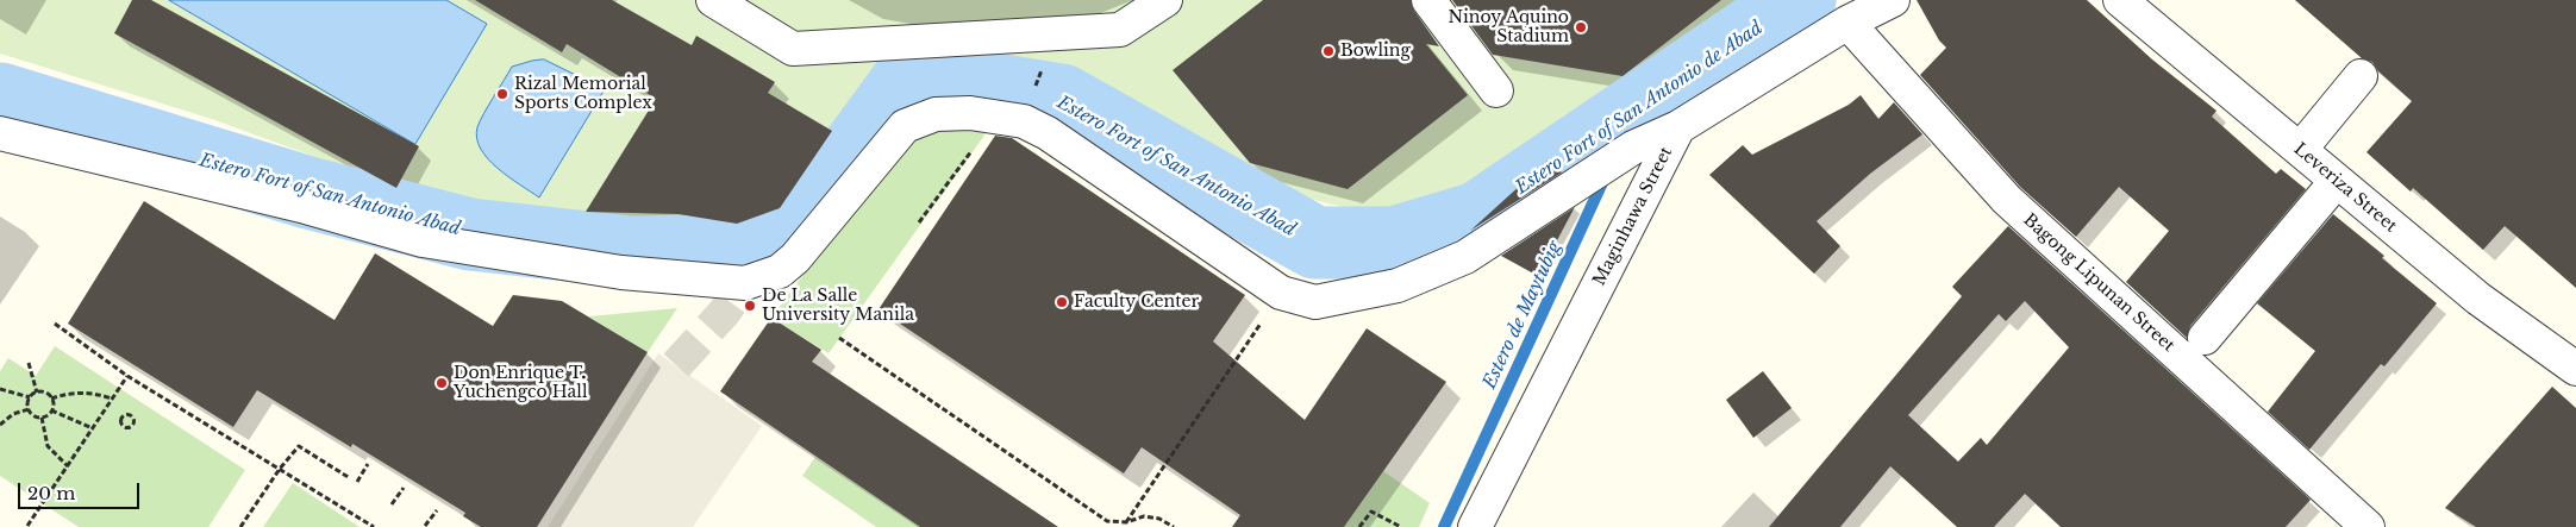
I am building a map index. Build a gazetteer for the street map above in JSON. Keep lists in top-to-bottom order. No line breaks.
{"streets":{"street":["Leveriza Street","Maginhawa Street","Bagong Lipunan Street"]},"crossings":[["Maginhawa Street","Bagong Lipunan Street"]],"water":["Estero Fort of San Antonio de Abad","Estero Fort of San Antonio Abad","Estero de Maytubig"],"places":["Ninoy Aquino Stadium","Bowling","Rizal Memorial Sports Complex","Faculty Center","De La Salle University Manila","Don Enrique T. Yuchengco Hall"],"scale_bar":"20 m"}
